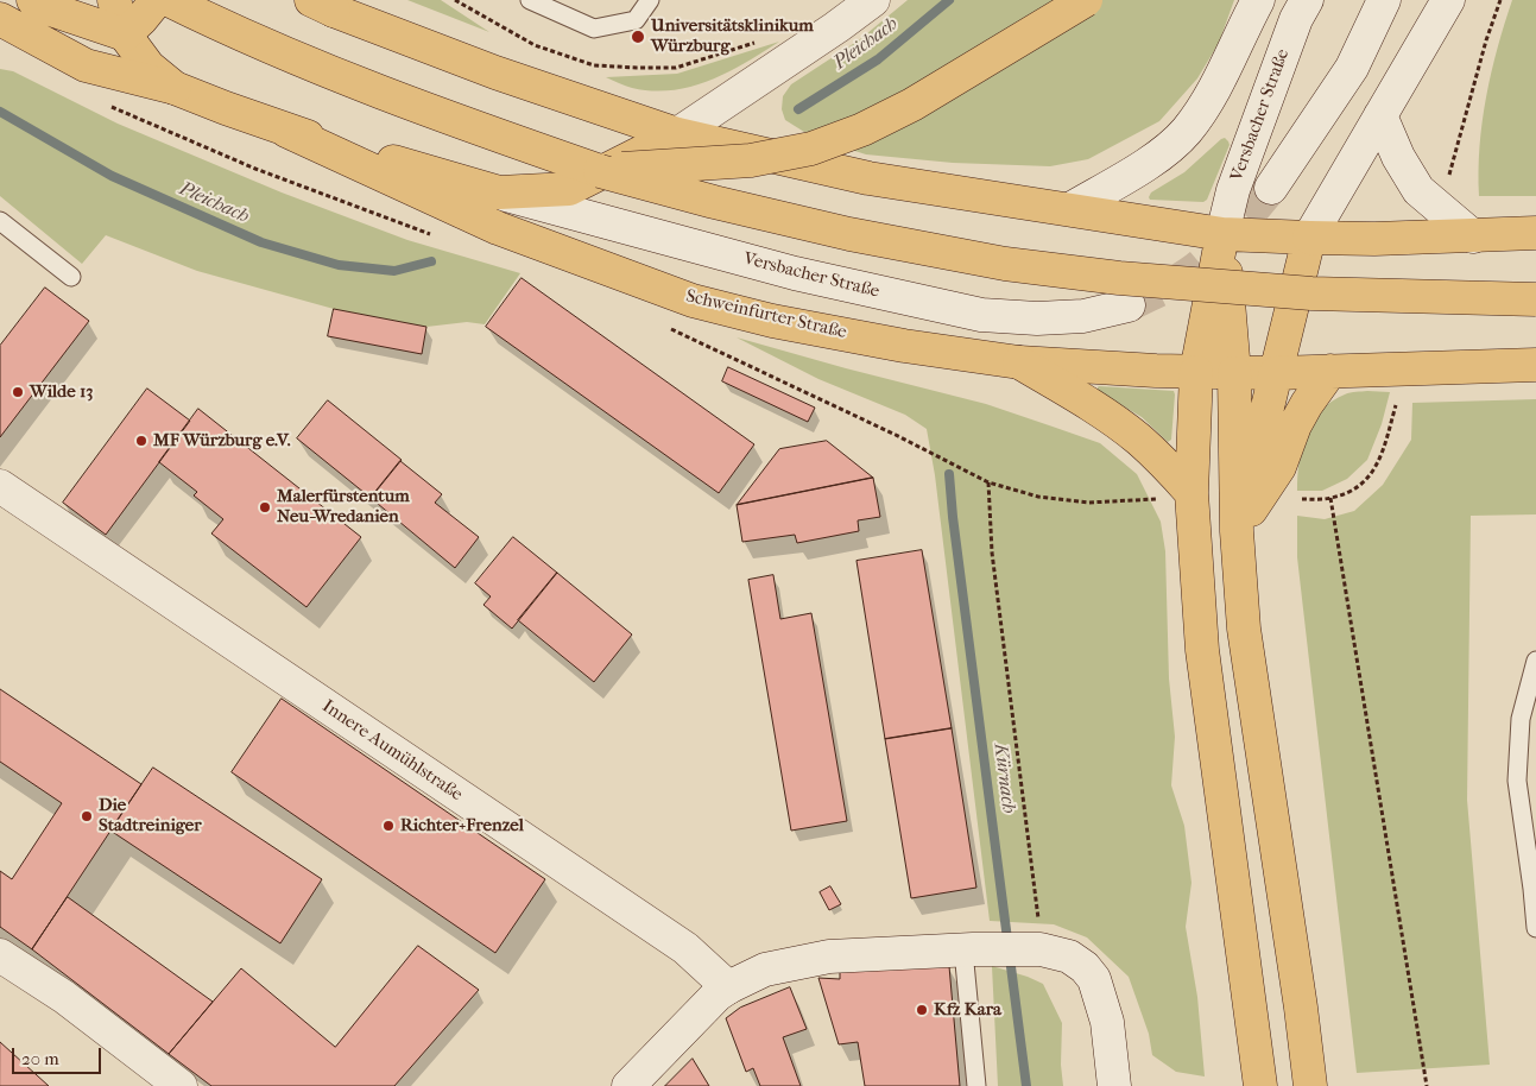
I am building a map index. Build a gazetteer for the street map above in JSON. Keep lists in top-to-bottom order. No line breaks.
{"streets":{"main road":["Schweinfurter Straße"],"street":["Versbacher Straße","Innere Aumühlstraße"]},"crossings":[["Versbacher Straße","Schweinfurter Straße"]],"water":["Pleichach","Kürnach"],"places":["Universitätsklinikum Würzburg","Wilde 13","MF Würzburg e.V.","Malerfürstentum Neu-Wredanien","Die Stadtreiniger","Richter+Frenzel","Kfz Kara"],"scale_bar":"20 m"}
